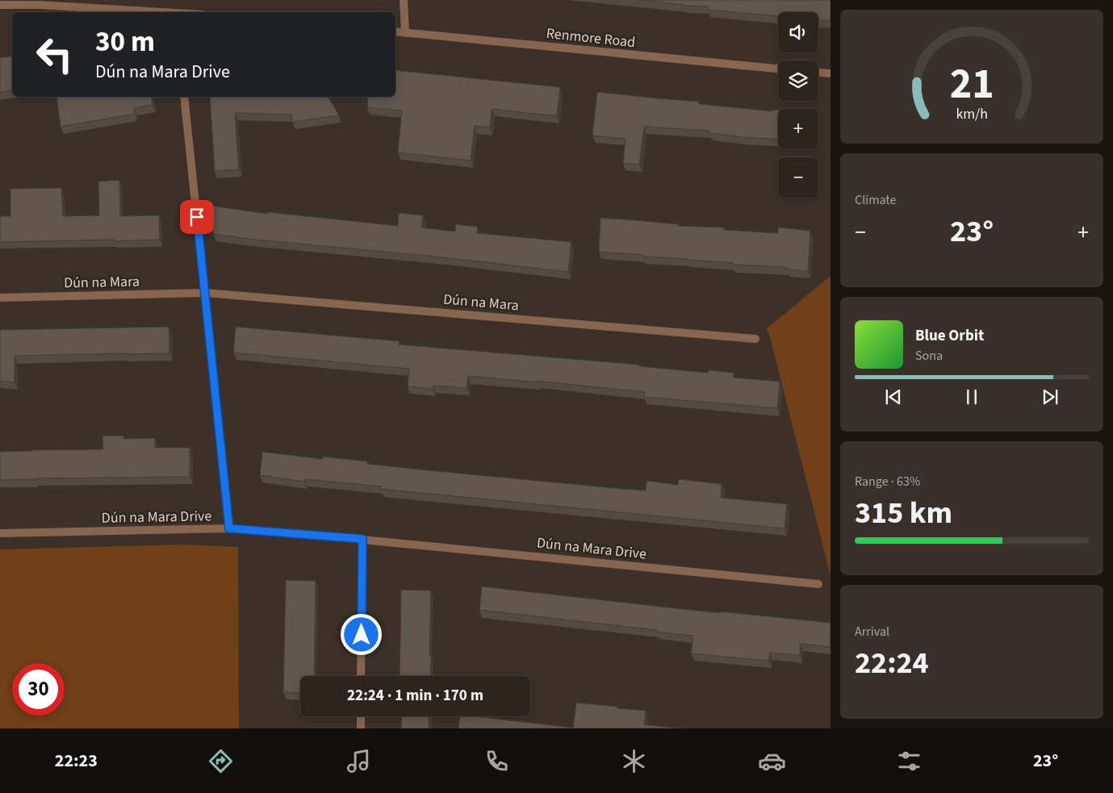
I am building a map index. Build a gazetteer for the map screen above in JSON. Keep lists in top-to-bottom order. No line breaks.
{"streets":{"street":["Renmore Road","Dún na Mara","Dún na Mara Drive"]},"page":{"map_buttons":["+","−"],"turn":["30 m","Dún na Mara Drive"],"tile":["Climate",["Range · 63%","315 km"],["Arrival","22:24"]],"heat":["−","23°","+"],"song":["Blue Orbit","Sona"],"limit":"30","trip":"22:24 · 1 min · 170 m","tabs":["22:23","23°"],"gauge":["21","km/h"]}}
